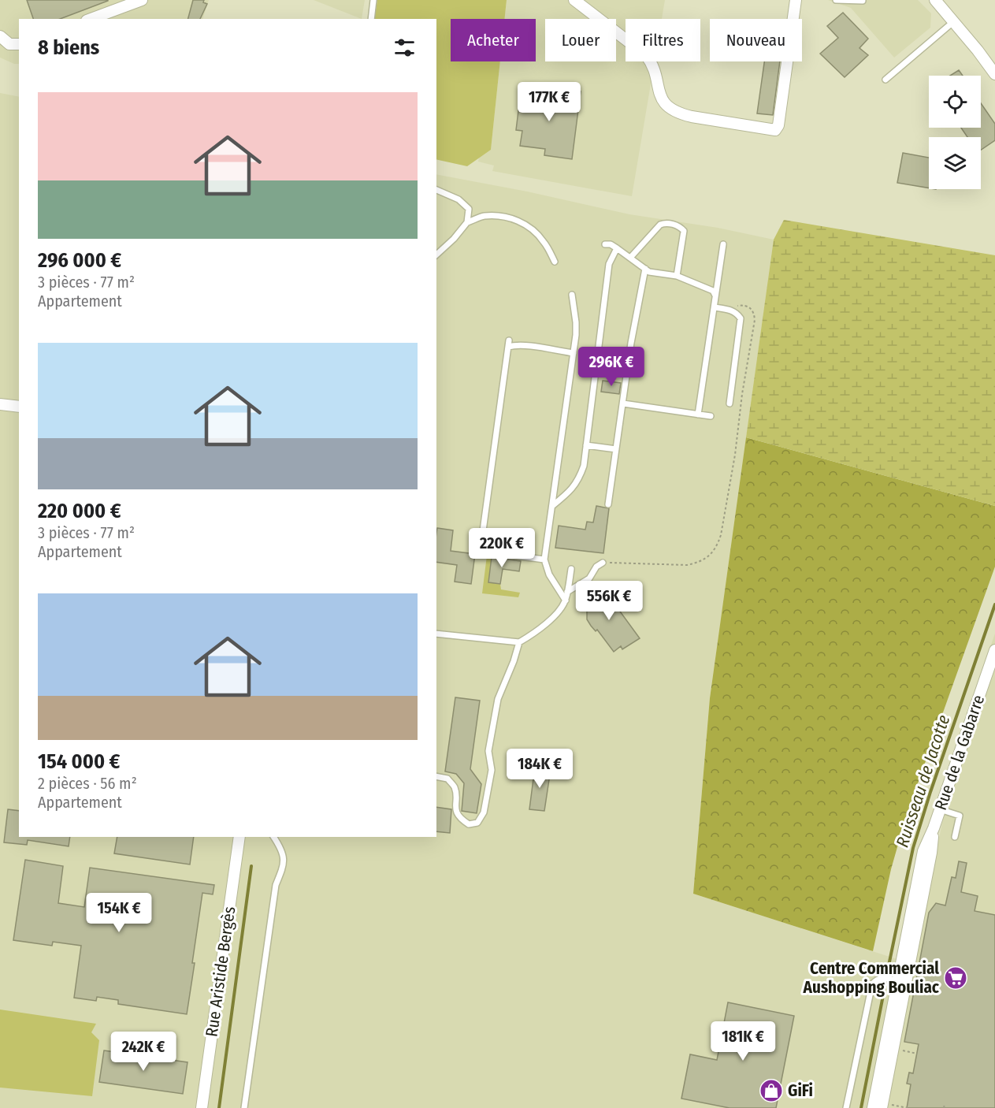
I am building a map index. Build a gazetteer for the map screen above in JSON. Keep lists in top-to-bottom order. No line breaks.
{"streets":{"street":["Rue de la Gabarre","Rue Aristide Bergès"]},"water":["Ruisseau de Jacotte"],"places":{"supermarket":["Centre Commercial Aushopping Bouliac"],"shop":["GiFi"]},"page":{"chip":["Acheter","Louer","Filtres","Nouveau"],"heading":"8 biens","list":[{"name":"296 000 €","note":"3 pièces · 77 m² · Appartement"},{"name":"220 000 €","note":"3 pièces · 77 m² · Appartement"},{"name":"154 000 €","note":"2 pièces · 56 m² · Appartement"}],"price":["177K €","296K €","220K €","556K €","184K €","154K €","181K €","242K €"]}}
